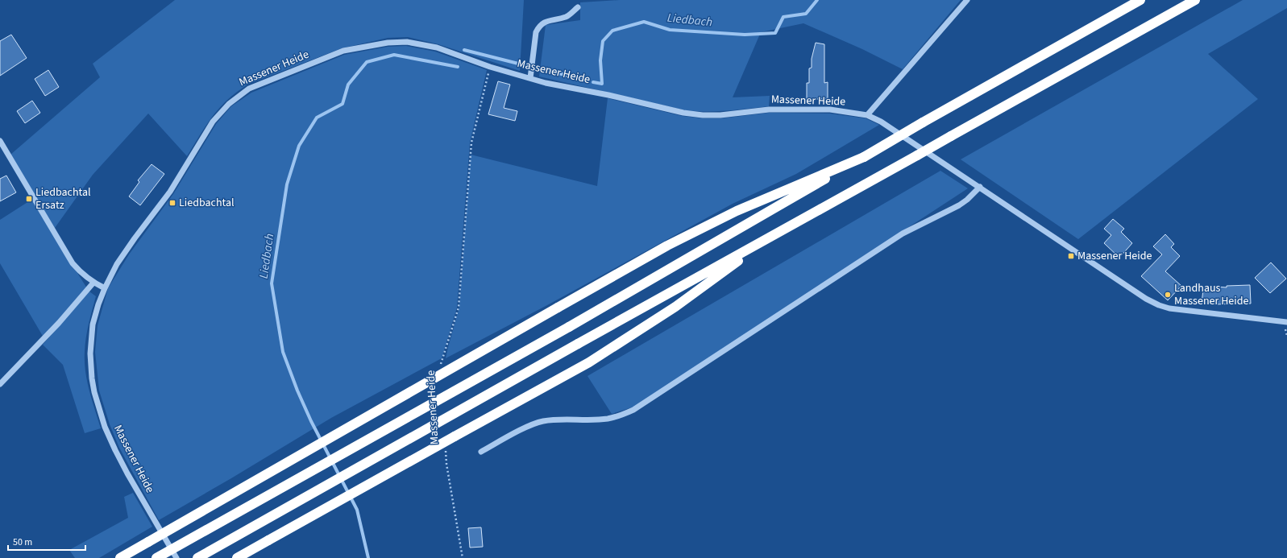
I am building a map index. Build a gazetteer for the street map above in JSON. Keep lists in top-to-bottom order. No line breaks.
{"streets":{"street":["Massener Heide"]},"water":["Liedbach"],"places":{"transit":["Liedbachtal Ersatz","Liedbachtal","Massener Heide"],"other":["Landhaus Massener Heide"]},"scale_bar":"50 m"}
